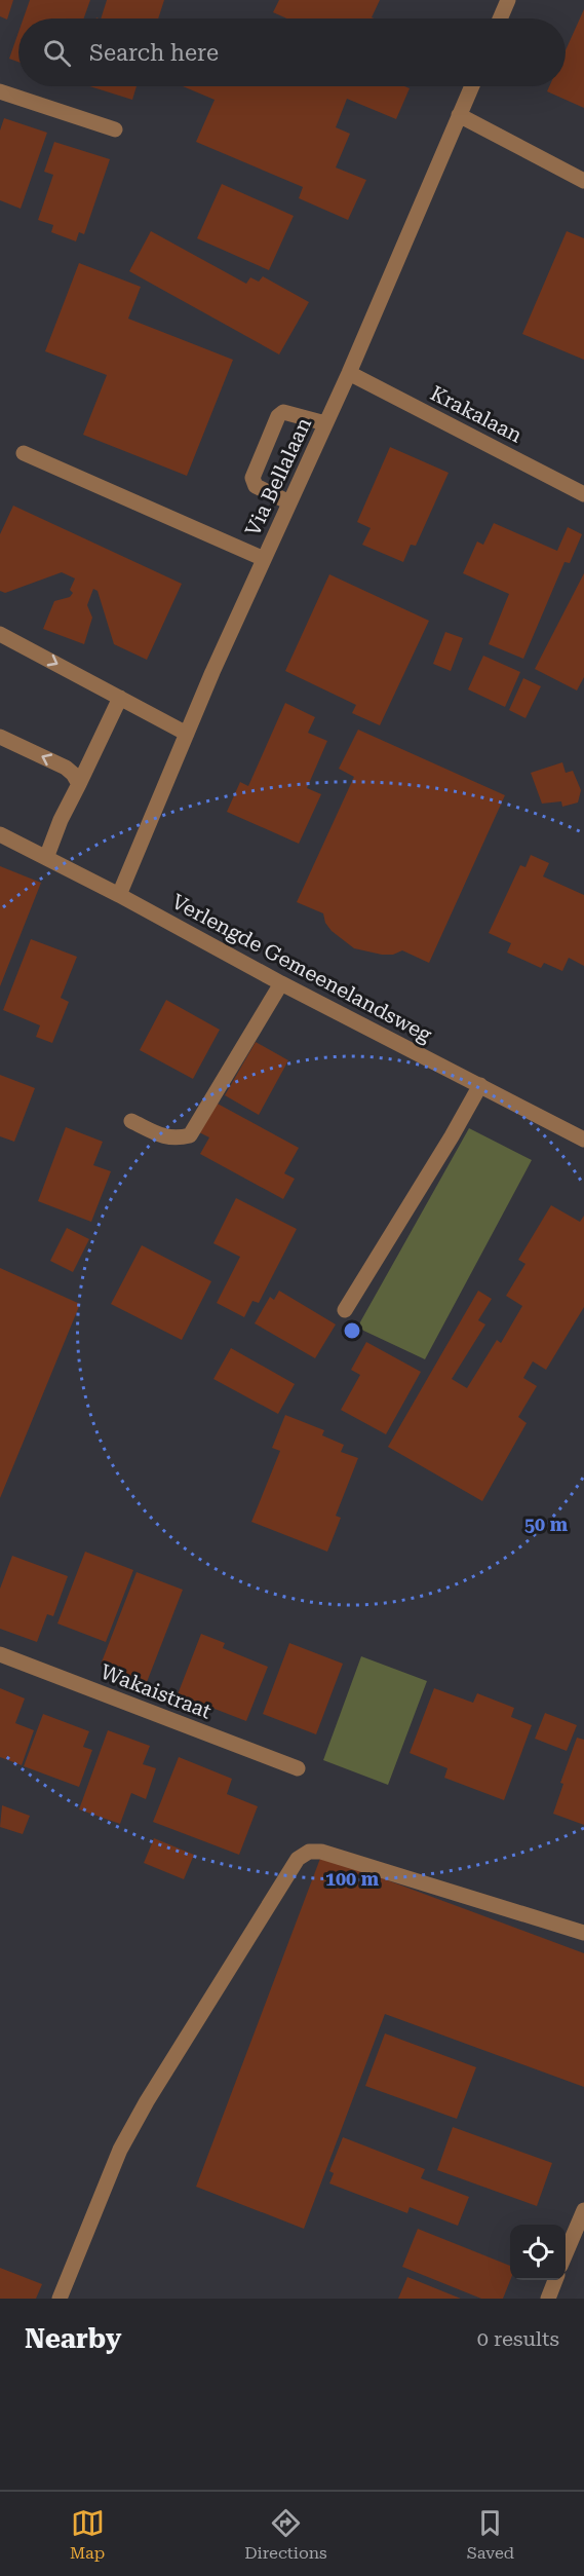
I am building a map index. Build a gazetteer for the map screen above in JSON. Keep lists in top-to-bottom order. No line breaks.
{"streets":{"street":["Krakalaan","Via Bellalaan","Verlengde Gemeenelandsweg","Wakaistraat"]},"crossings":[["Krakalaan","Via Bellalaan"],["Via Bellalaan","Verlengde Gemeenelandsweg"]],"page":{"search":"Search here","heading":["Nearby","0 results"],"nav":["Map","Directions","Saved"]},"rings":["50 m","100 m"]}
